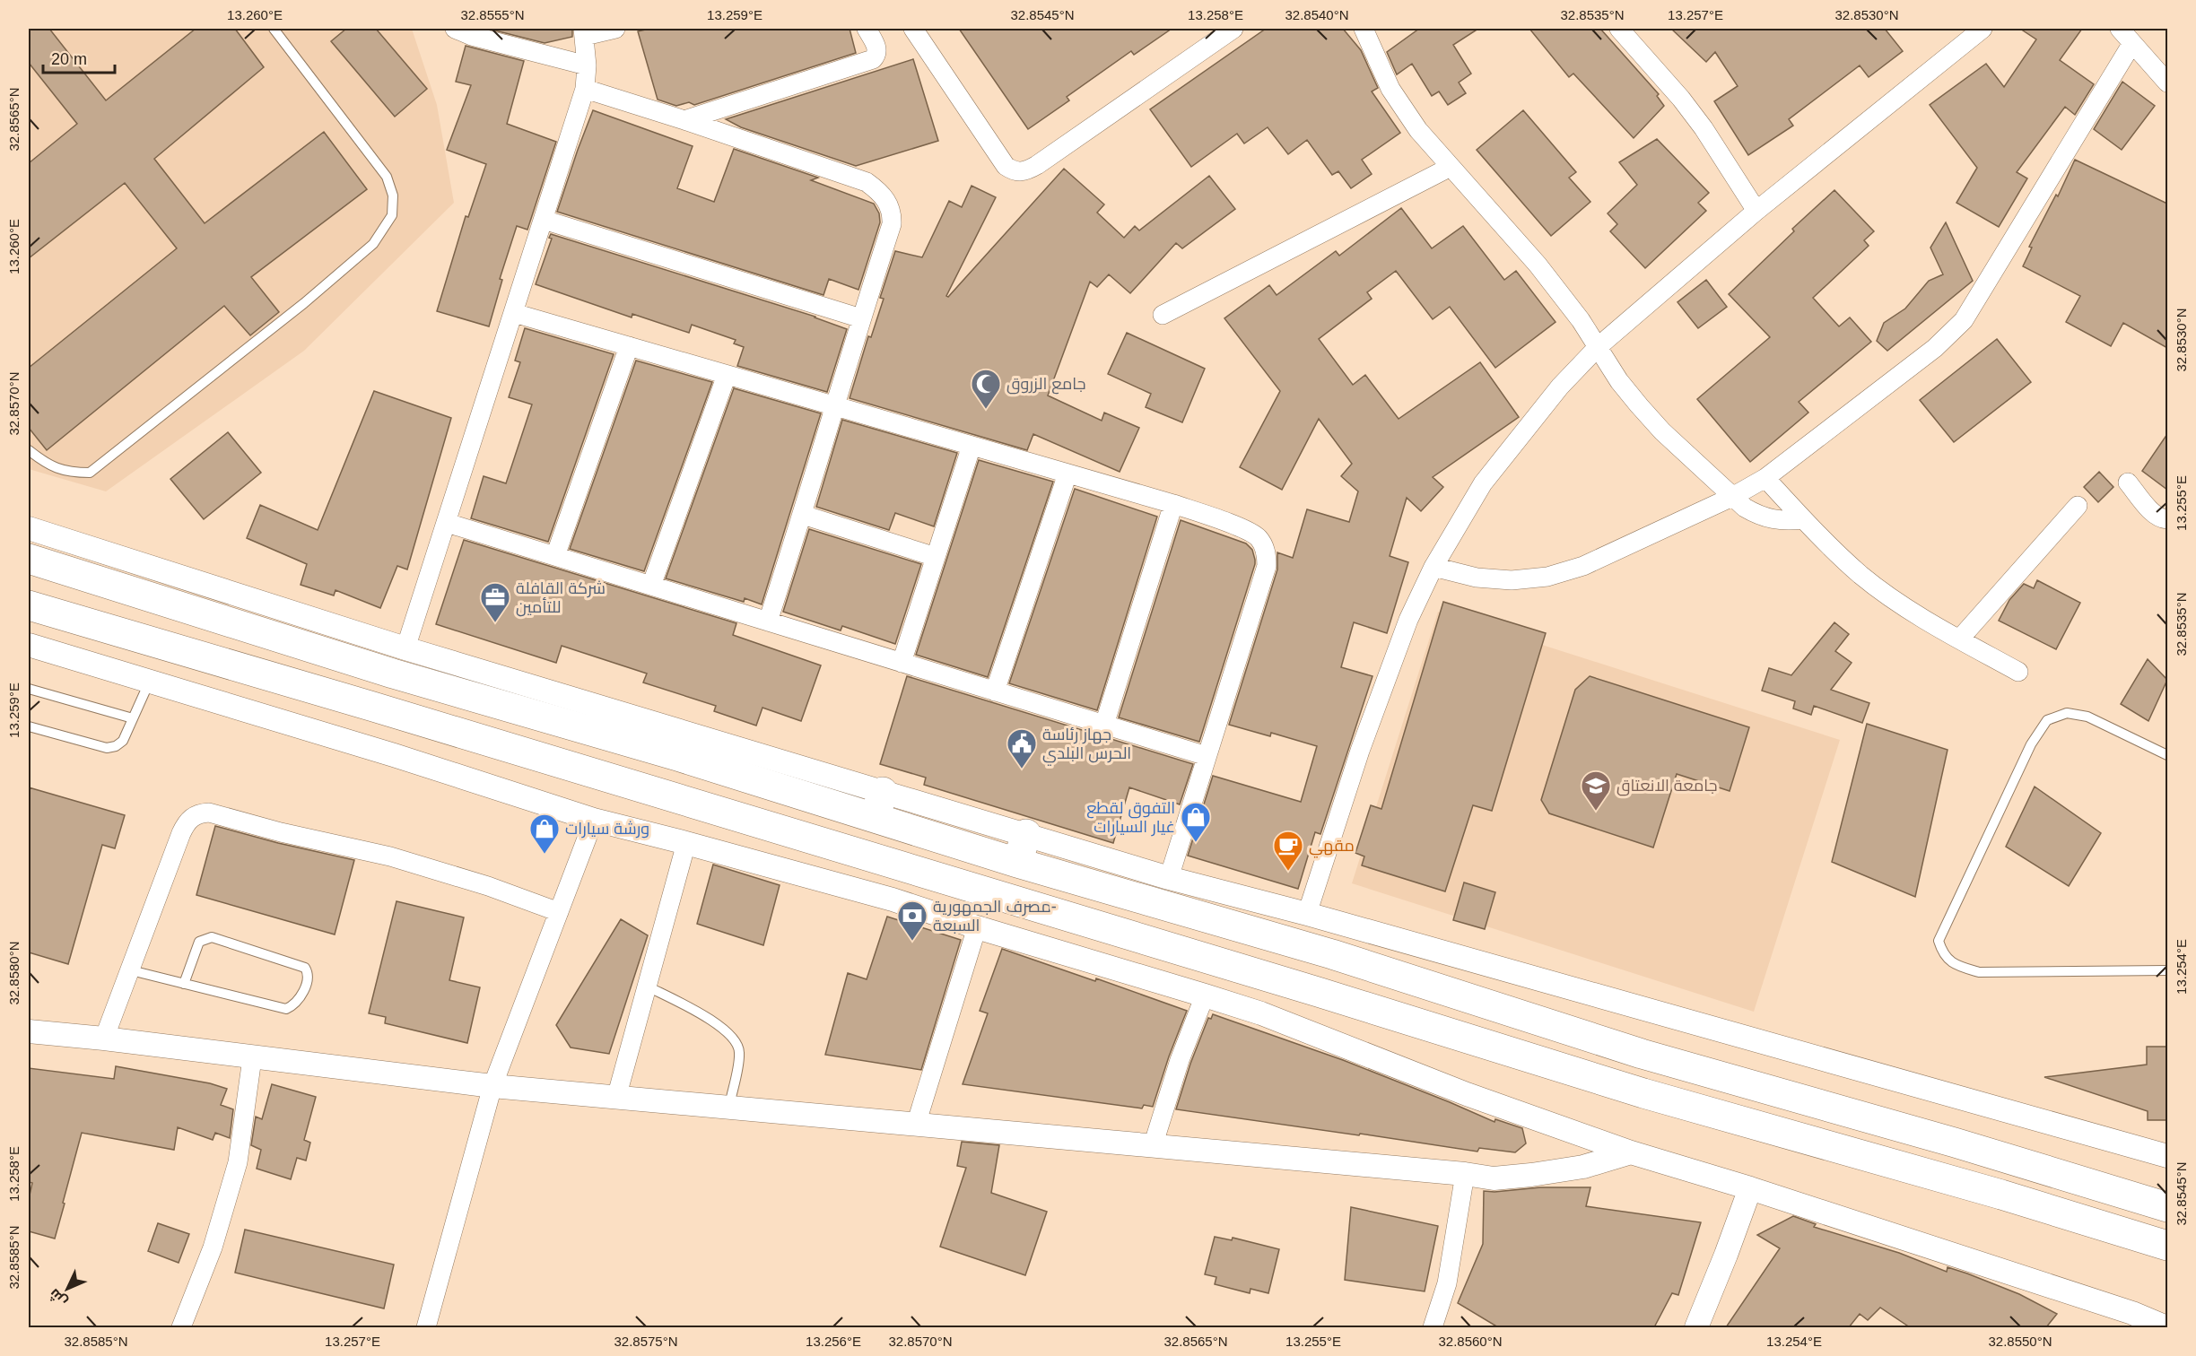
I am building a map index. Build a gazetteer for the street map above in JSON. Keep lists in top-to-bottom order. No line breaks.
{"places":{"mosque":["جامع الزروق"],"office":["شركة القافلة للتأمين"],"public building":["جهاز رئاسة الحرس البلدي"],"school or university":["جامعة الانعتاق"],"shop":["التفوق لقطع غيار السيارات","ورشة سيارات"],"cafe":["مقهي"],"bank":["مصرف الجمهورية- السبعة"]},"scale_bar":"20 m","north":"bottom left","coordinates":["13.260°E","32.8555°N","13.259°E","32.8545°N","13.258°E","32.8540°N","32.8535°N","13.257°E","32.8530°N","32.8565°N","32.8570°N","13.255°E","13.254°E","32.8580°N","32.8585°N","32.8575°N","13.256°E","32.8560°N","32.8550°N"]}
